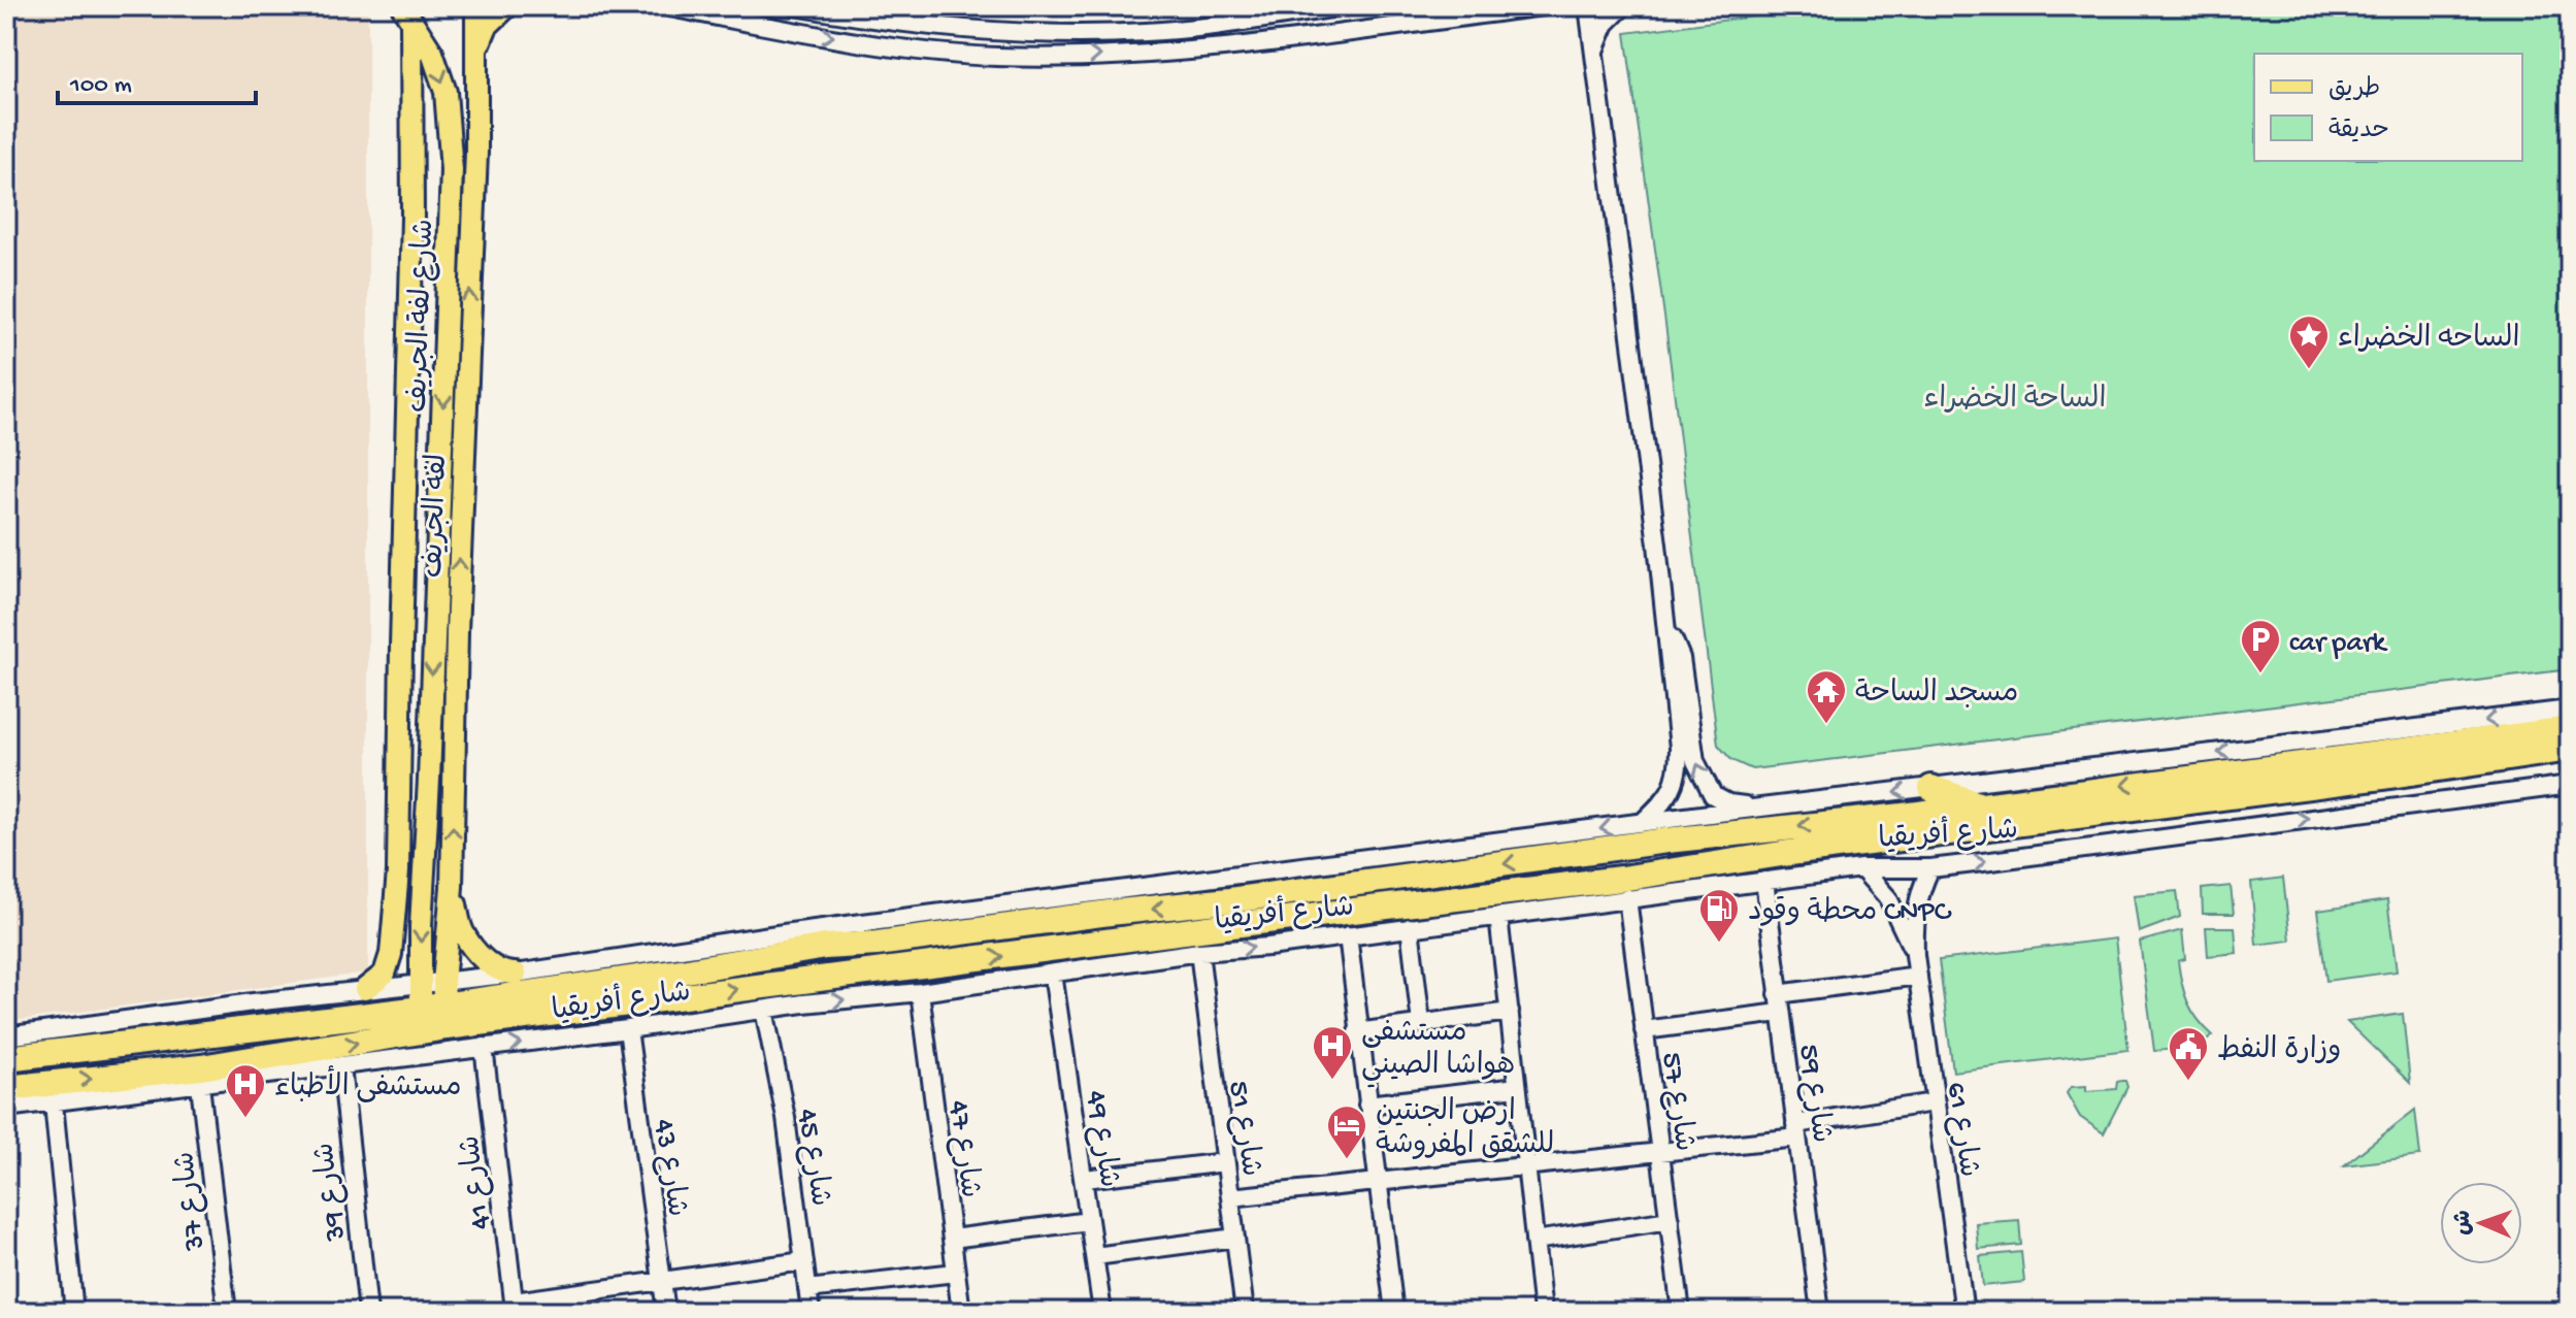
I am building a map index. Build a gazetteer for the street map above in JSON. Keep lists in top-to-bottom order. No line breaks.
{"streets":{"highway":["شارع أفريقيا"],"main road":["شارع لفة الجريف","لفة الجريف"],"street":["شارع 59","شارع 57","شارع 51","شارع 61","شارع 49","شارع 47","شارع 45","شارع 43","شارع 41","شارع 39","شارع 37"]},"crossings":[["شارع لفة الجريف","شارع أفريقيا"],["لفة الجريف","شارع أفريقيا"],["شارع أفريقيا","شارع 59"],["شارع أفريقيا","شارع 57"],["شارع أفريقيا","شارع 51"],["شارع أفريقيا","شارع 49"],["شارع أفريقيا","شارع 47"],["شارع أفريقيا","شارع 45"],["شارع أفريقيا","شارع 43"],["شارع أفريقيا","شارع 41"],["شارع أفريقيا","شارع 39"],["شارع أفريقيا","شارع 37"]],"parks":["الساحة الخضراء"],"places":{"place":["الساحه الخضراء"],"parking":["car park"],"temple":["مسجد الساحة"],"fuel station":["محطة وقود CNPC"],"hospital":["مستشفى هواشا الصيني","مستشفی الأطباء"],"public building":["وزارة النفط"],"hotel":["ارض الجنتين للشقق المفروشة"]},"legend":["طريق","حديقة"],"scale_bar":"100 m","north":"left"}
